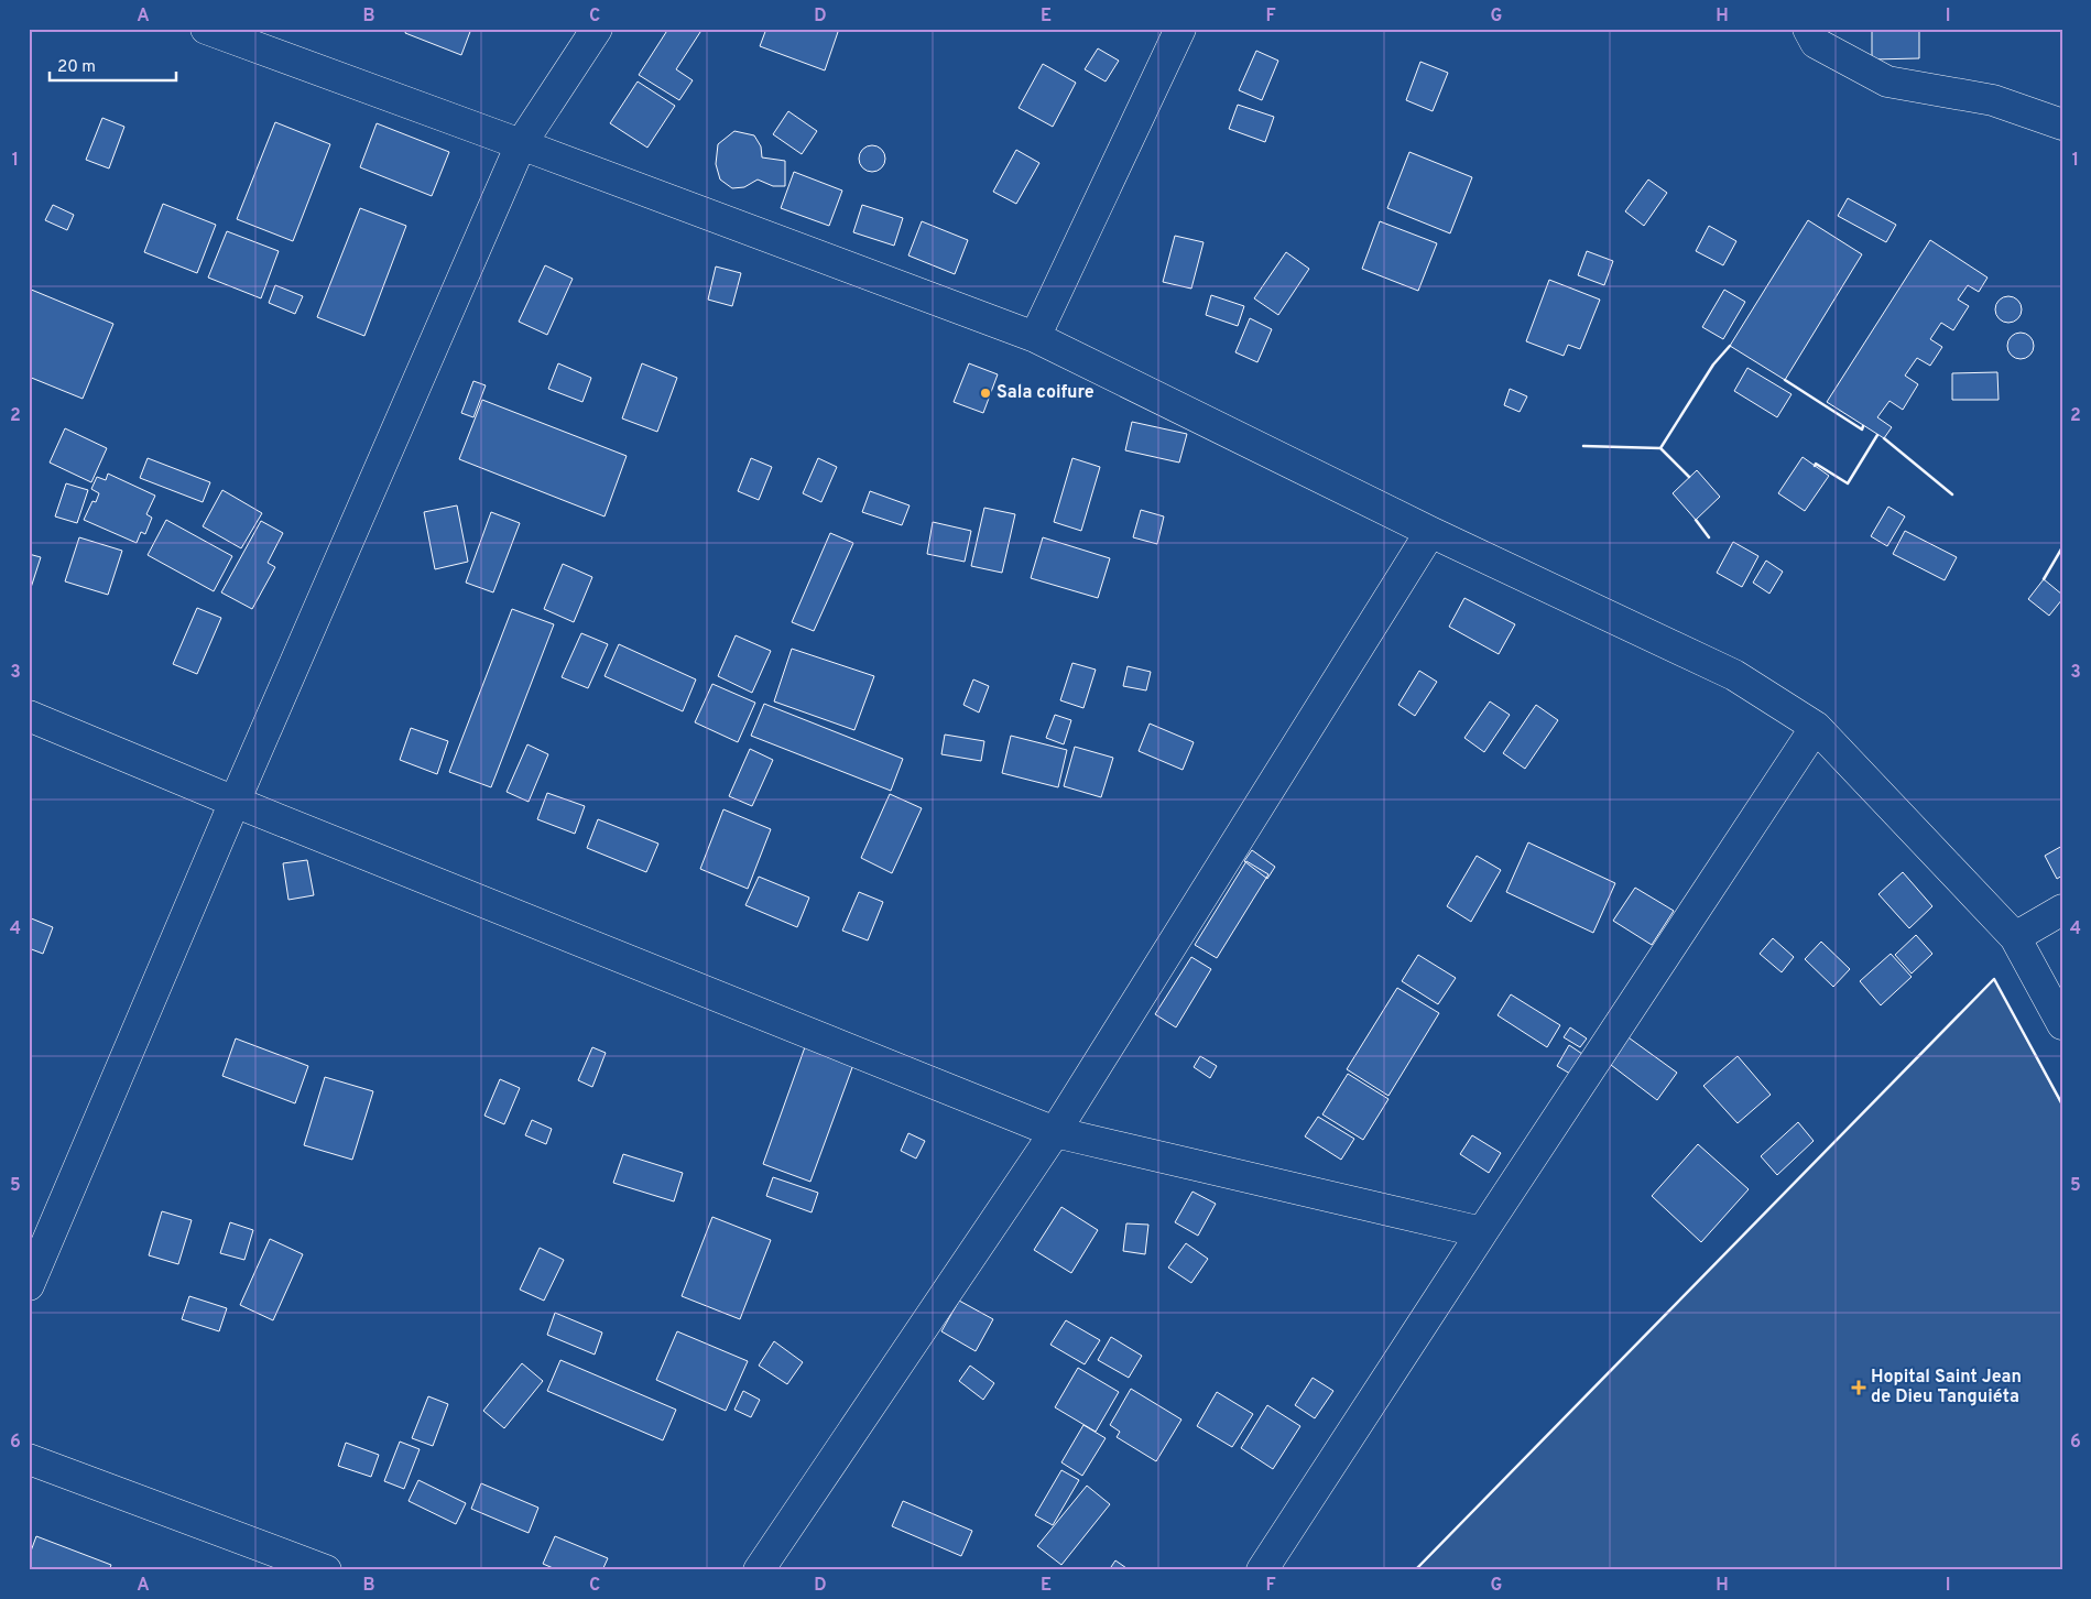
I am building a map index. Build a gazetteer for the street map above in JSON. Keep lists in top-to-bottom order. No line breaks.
{"places":{"other":["Sala coifure"],"health":["Hopital Saint Jean de Dieu Tanguiéta"]},"scale_bar":"20 m","grid":{"columns":["A","B","C","D","E","F","G","H","I"],"rows":["1","2","3","4","5","6"]}}
